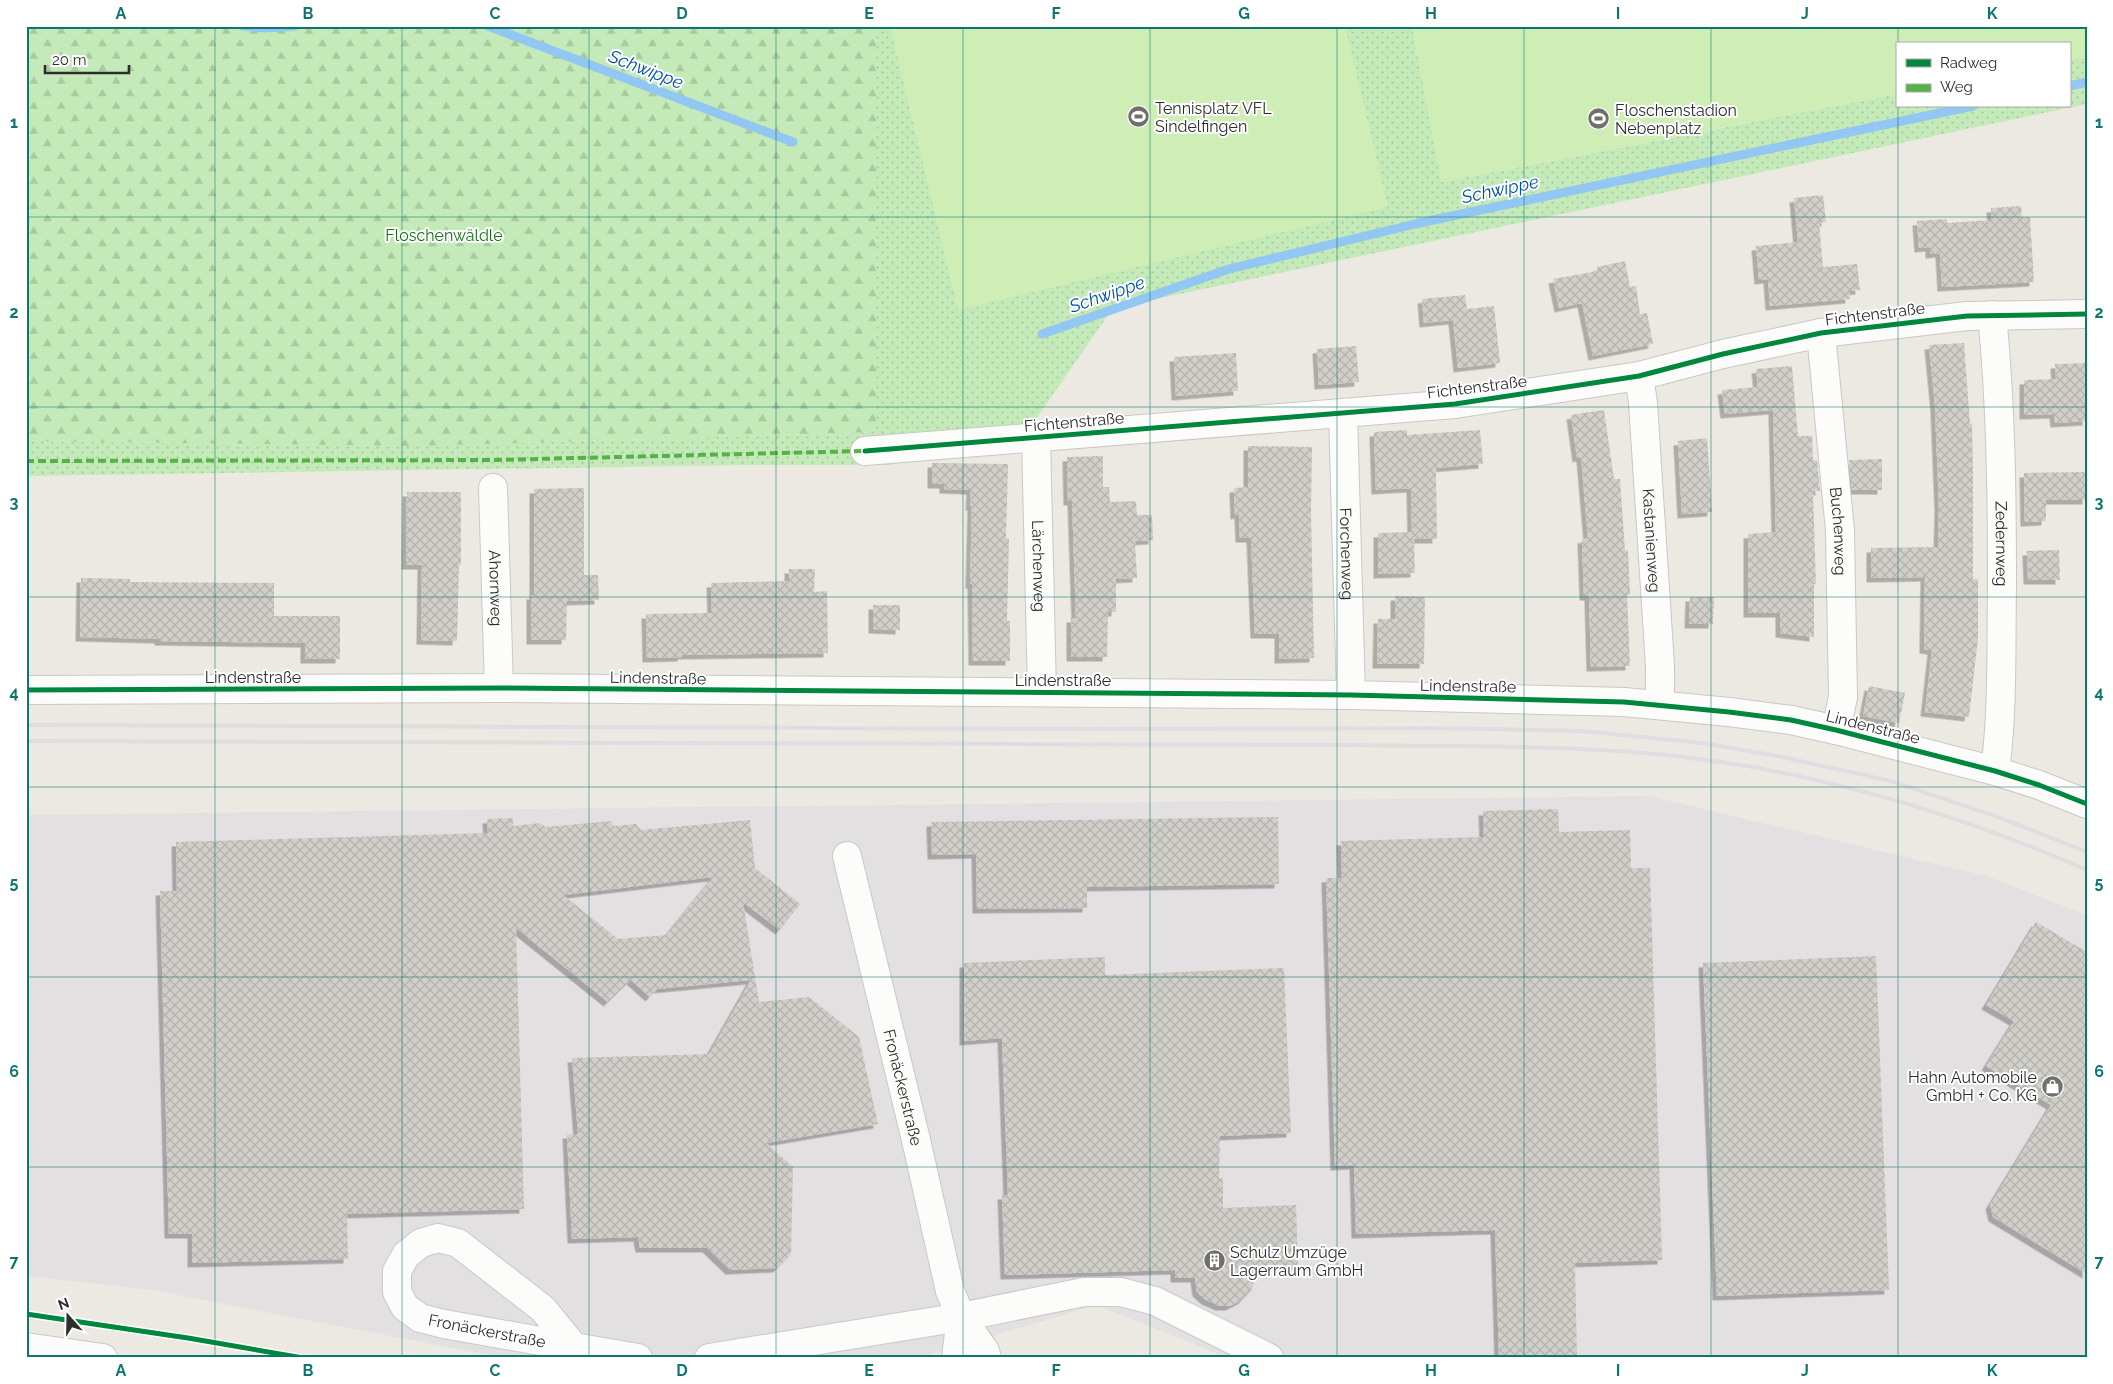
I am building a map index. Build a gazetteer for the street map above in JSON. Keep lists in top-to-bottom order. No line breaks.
{"streets":{"street":["Fichtenstraße","Buchenweg","Kastanienweg","Zedernweg","Forchenweg","Lärchenweg","Ahornweg","Lindenstraße","Fronäckerstraße"]},"crossings":[["Fichtenstraße","Buchenweg"],["Fichtenstraße","Kastanienweg"],["Fichtenstraße","Zedernweg"],["Fichtenstraße","Forchenweg"],["Fichtenstraße","Lärchenweg"],["Buchenweg","Lindenstraße"],["Kastanienweg","Lindenstraße"],["Zedernweg","Lindenstraße"],["Forchenweg","Lindenstraße"],["Lärchenweg","Lindenstraße"],["Ahornweg","Lindenstraße"]],"water":["Schwippe"],"parks":["Floschenwäldle"],"places":{"sports":["Tennisplatz VFL Sindelfingen","Floschenstadion Nebenplatz"],"shop":["Hahn Automobile GmbH + Co. KG"],"building":["Schulz Umzüge Lagerraum GmbH"]},"legend":["Radweg","Weg"],"scale_bar":"20 m","north":"top","grid":{"columns":["A","B","C","D","E","F","G","H","I","J","K"],"rows":["1","2","3","4","5","6","7"]}}
